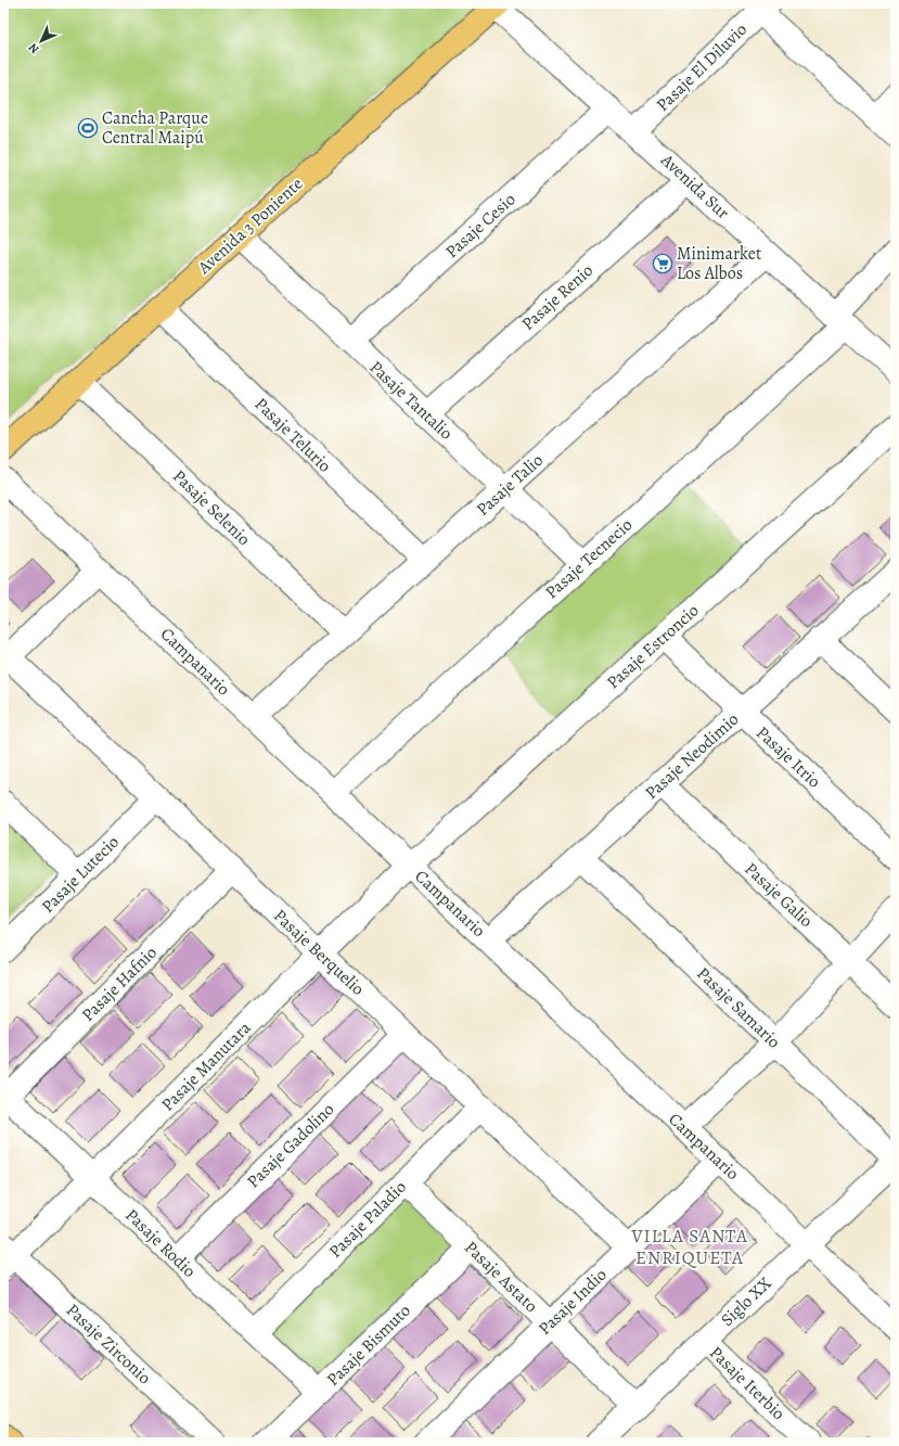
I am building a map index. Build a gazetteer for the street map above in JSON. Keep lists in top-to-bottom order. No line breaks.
{"streets":{"main road":["Avenida 3 Poniente"],"street":["Pasaje El Diluvio","Avenida Sur","Pasaje Cesio","Pasaje Renio","Pasaje Tantalio","Pasaje Telurio","Pasaje Talio","Pasaje Selenio","Pasaje Tecnecio","Pasaje Estroncio","Campanario","Pasaje Neodimio","Pasaje Itrio","Pasaje Lutecio","Pasaje Galio","Pasaje Berquelio","Pasaje Hafnio","Pasaje Samario","Pasaje Manutara","Pasaje Gadolino","Pasaje Paladio","Pasaje Rodio","Pasaje Astato","Pasaje Indio","Siglo XX","Pasaje Zirconio","Pasaje Bismuto","Pasaje Iterbio"]},"crossings":[["Pasaje El Diluvio","Avenida Sur"],["Avenida Sur","Avenida 3 Poniente"],["Avenida Sur","Pasaje Cesio"],["Avenida Sur","Pasaje Renio"],["Avenida Sur","Pasaje Talio"],["Avenida Sur","Pasaje Tecnecio"],["Avenida 3 Poniente","Pasaje Tantalio"],["Avenida 3 Poniente","Pasaje Telurio"],["Avenida 3 Poniente","Pasaje Selenio"],["Pasaje Cesio","Pasaje Tantalio"],["Pasaje Renio","Pasaje Tantalio"],["Pasaje Tantalio","Pasaje Talio"],["Pasaje Tantalio","Pasaje Tecnecio"],["Pasaje Telurio","Pasaje Talio"],["Pasaje Talio","Pasaje Selenio"],["Pasaje Talio","Campanario"],["Pasaje Tecnecio","Campanario"],["Pasaje Estroncio","Campanario"],["Pasaje Estroncio","Pasaje Itrio"],["Pasaje Estroncio","Pasaje Manutara"],["Campanario","Pasaje Neodimio"],["Campanario","Pasaje Manutara"],["Campanario","Pasaje Indio"],["Campanario","Siglo XX"],["Pasaje Neodimio","Pasaje Itrio"],["Pasaje Neodimio","Pasaje Galio"],["Pasaje Neodimio","Pasaje Samario"],["Pasaje Lutecio","Pasaje Berquelio"],["Pasaje Berquelio","Pasaje Hafnio"],["Pasaje Berquelio","Pasaje Manutara"],["Pasaje Berquelio","Pasaje Gadolino"],["Pasaje Berquelio","Pasaje Paladio"],["Pasaje Berquelio","Pasaje Indio"],["Pasaje Hafnio","Pasaje Rodio"],["Pasaje Samario","Siglo XX"],["Pasaje Manutara","Pasaje Rodio"],["Pasaje Manutara","Pasaje Zirconio"],["Pasaje Gadolino","Pasaje Rodio"],["Pasaje Paladio","Pasaje Rodio"],["Pasaje Paladio","Pasaje Astato"],["Pasaje Rodio","Pasaje Bismuto"],["Pasaje Astato","Pasaje Indio"],["Pasaje Astato","Siglo XX"],["Pasaje Astato","Pasaje Bismuto"],["Siglo XX","Pasaje Iterbio"]],"districts":["VILLA SANTA ENRIQUETA"],"places":{"sports":["Cancha Parque Central Maipú"],"supermarket":["Minimarket Los Albos"]},"north":"bottom left"}
